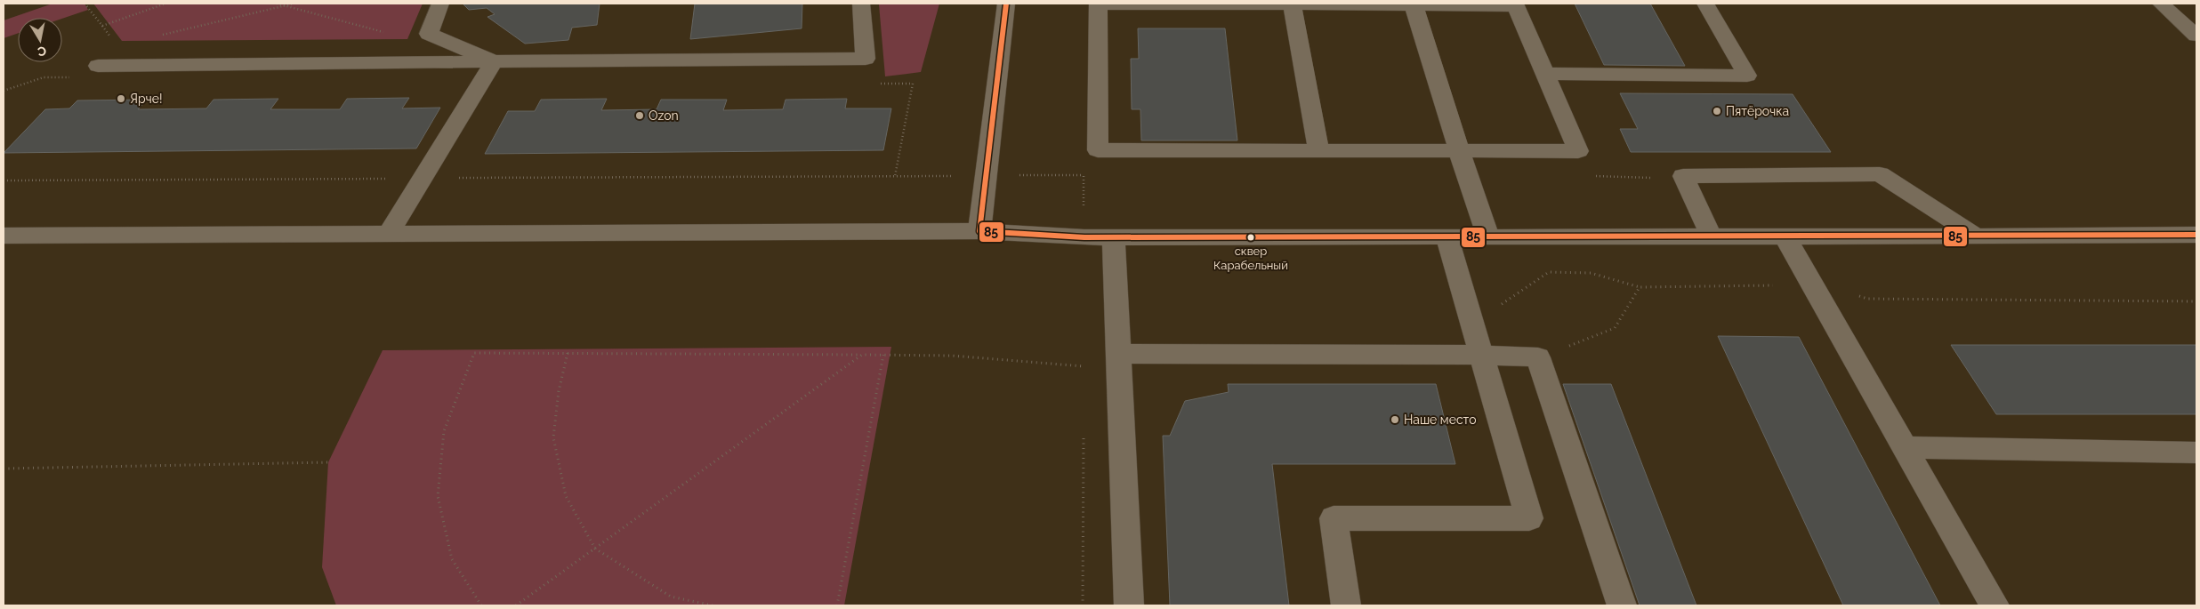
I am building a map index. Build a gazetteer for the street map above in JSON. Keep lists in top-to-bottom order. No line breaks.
{"places":["Ярче!","Пятёрочка","Ozon","сквер Карабельный","Наше место"],"lines":["transit line 85"],"north":"bottom"}
